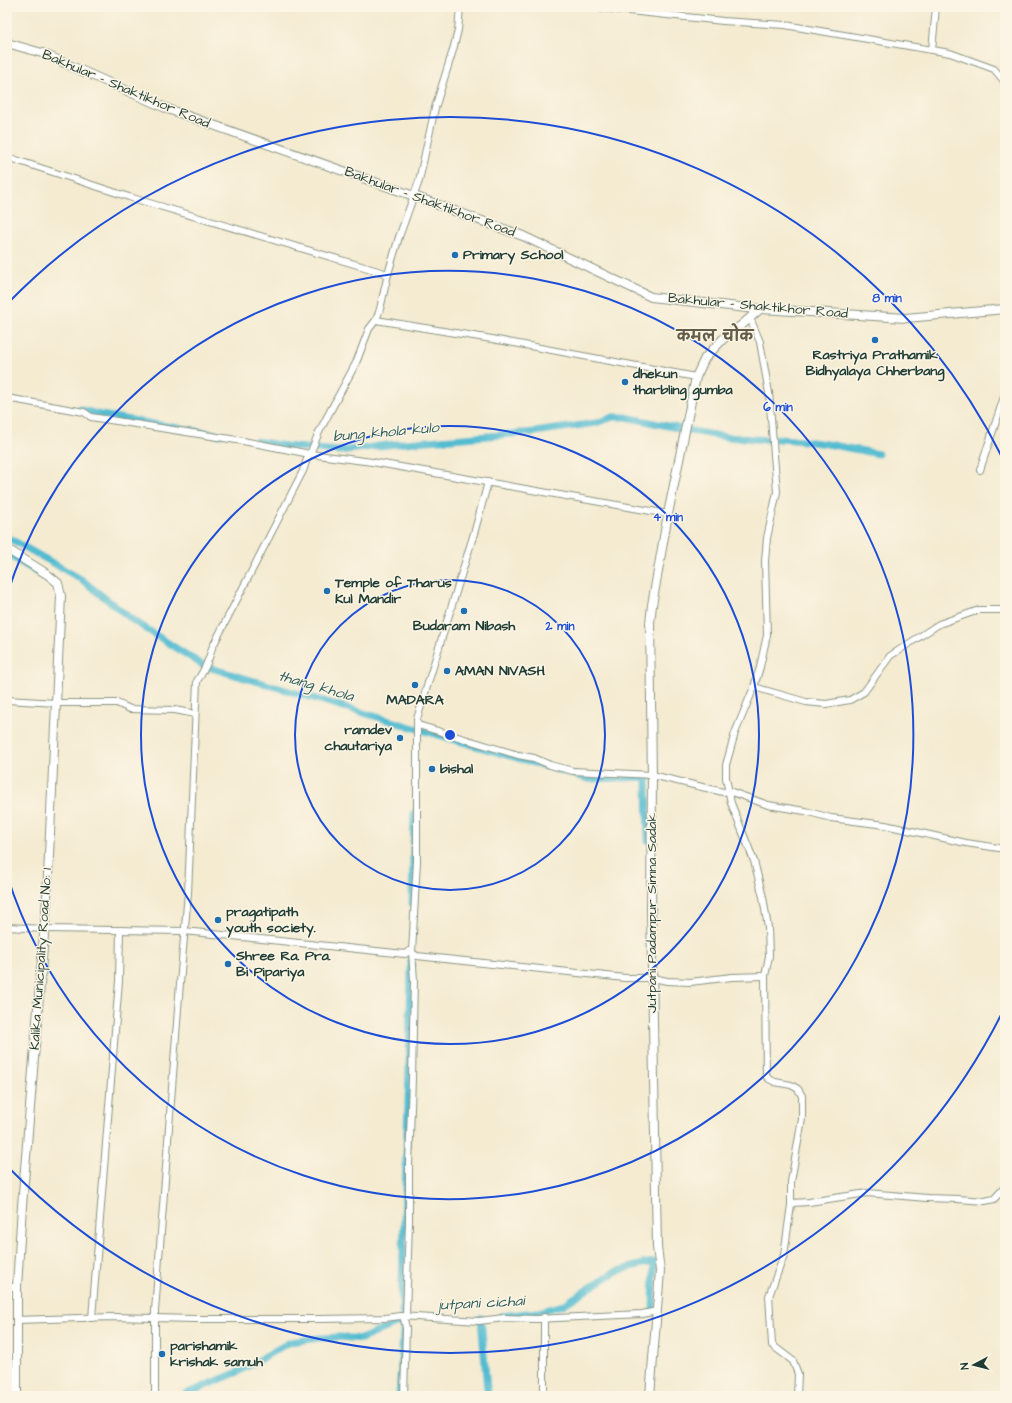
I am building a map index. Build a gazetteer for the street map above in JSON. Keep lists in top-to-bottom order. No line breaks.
{"streets":{"street":["Bakhular - Shaktikhor Road","Jutpani Padampur Simna Sadak","Kalika Municipality Road No: 1"]},"crossings":[["Bakhular - Shaktikhor Road","Jutpani Padampur Simna Sadak"]],"districts":["कमल चोक"],"water":["bung khola kulo","thang khola","jutpani cichai"],"places":["Primary School","Rastriya Prathamik Bidhyalaya Chherbang","dhekun tharbling gumba","Temple of Tharus Kul Mandir","Budaram Nibash","AMAN NIVASH","MADARA","ramdev chautariya","bishal","pragatipath youth society.","Shree Ra. Pra. Bi Pipariya","parishamik krishak samuh"],"north":"left","rings":["8 min","6 min","4 min","2 min"]}
